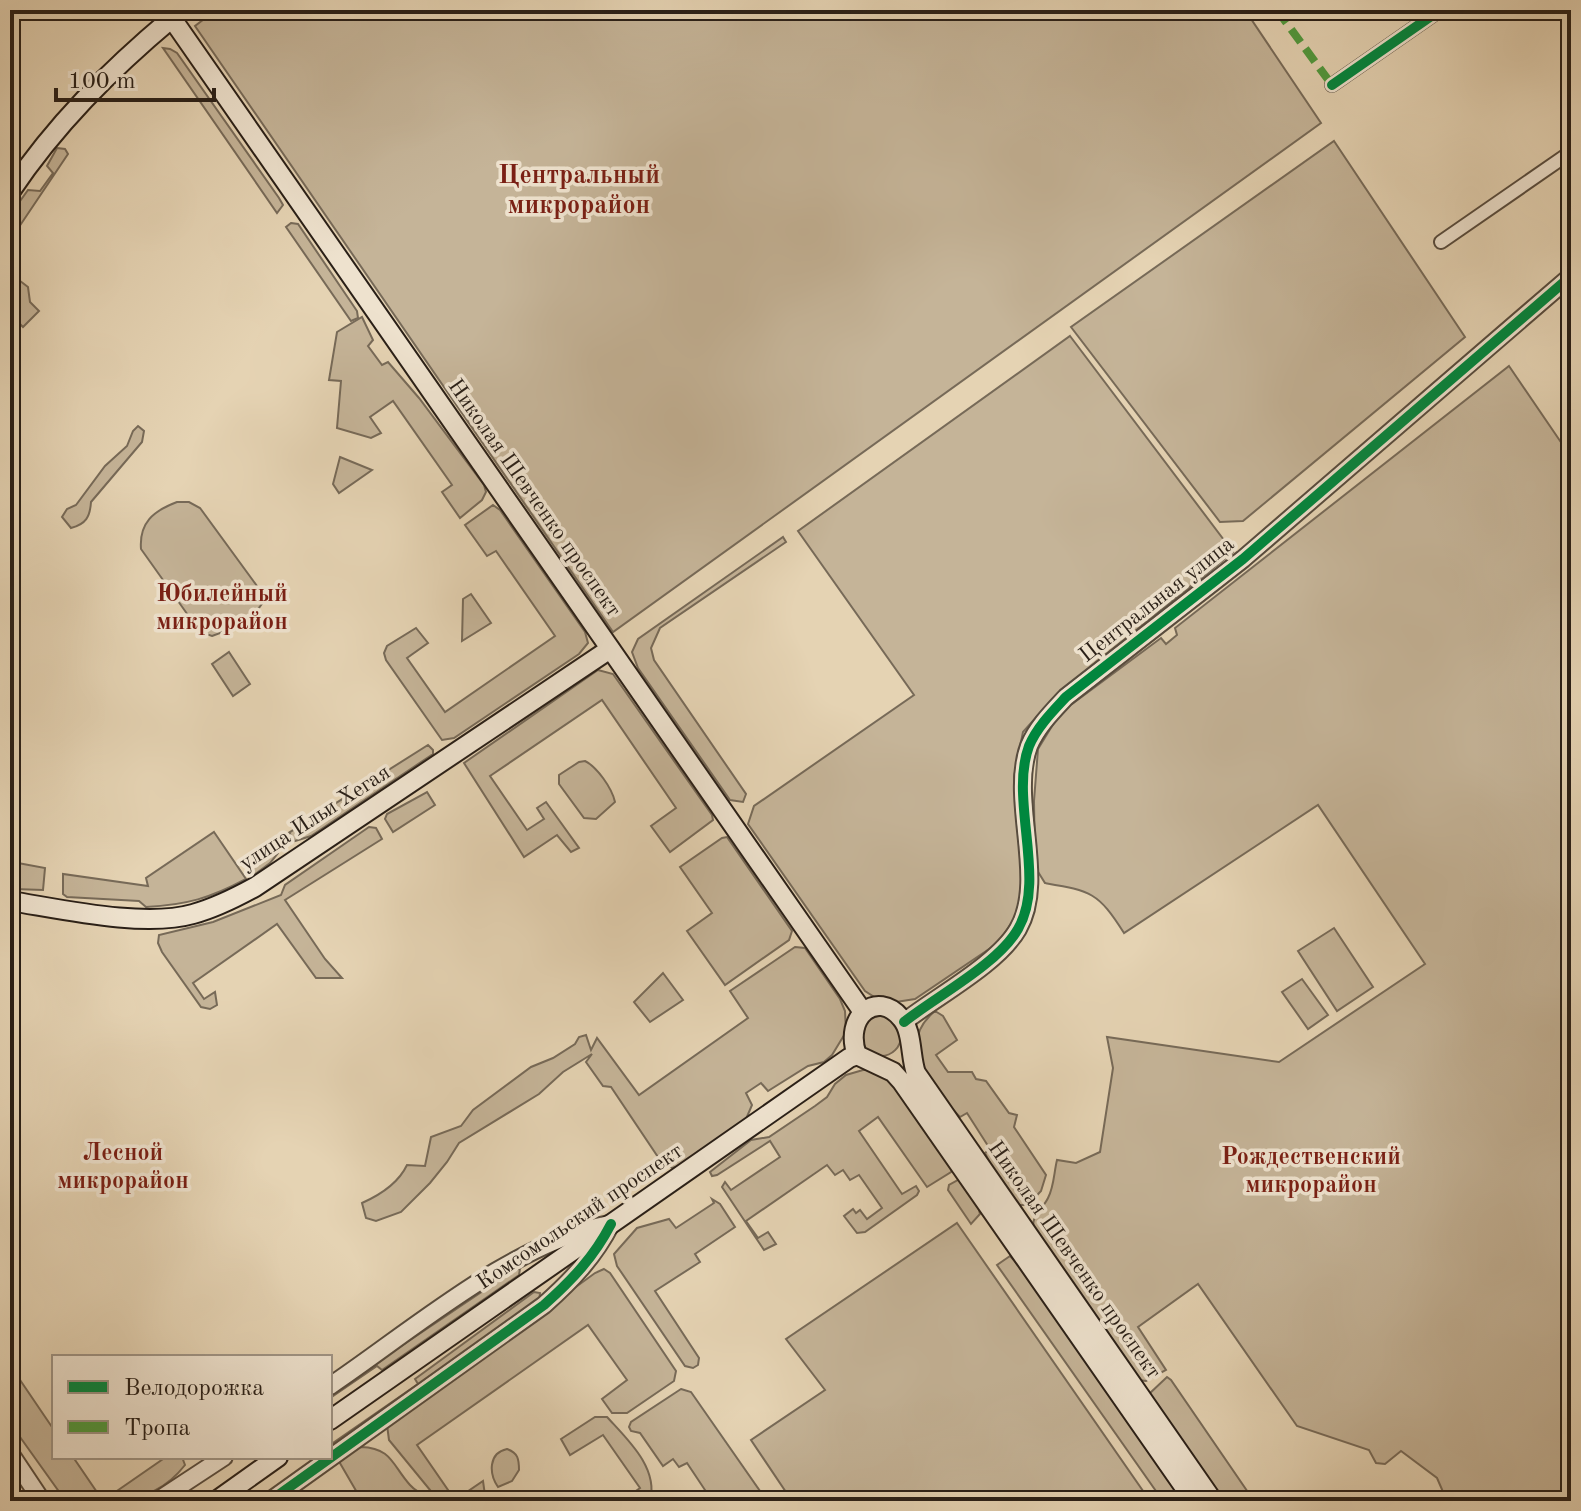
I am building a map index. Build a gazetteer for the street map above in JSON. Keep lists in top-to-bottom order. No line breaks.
{"streets":{"main road":["Николая Шевченко проспект","улица Ильи Хегая","Комсомольский проспект"],"street":["Центральная улица"]},"crossings":[["Николая Шевченко проспект","Центральная улица"],["Николая Шевченко проспект","улица Ильи Хегая"],["Николая Шевченко проспект","Комсомольский проспект"],["Центральная улица","Комсомольский проспект"]],"districts":["Центральный микрорайон","Юбилейный микрорайон","Лесной микрорайон","Рождественский микрорайон"],"legend":["Велодорожка","Тропа"],"scale_bar":"100 m"}
